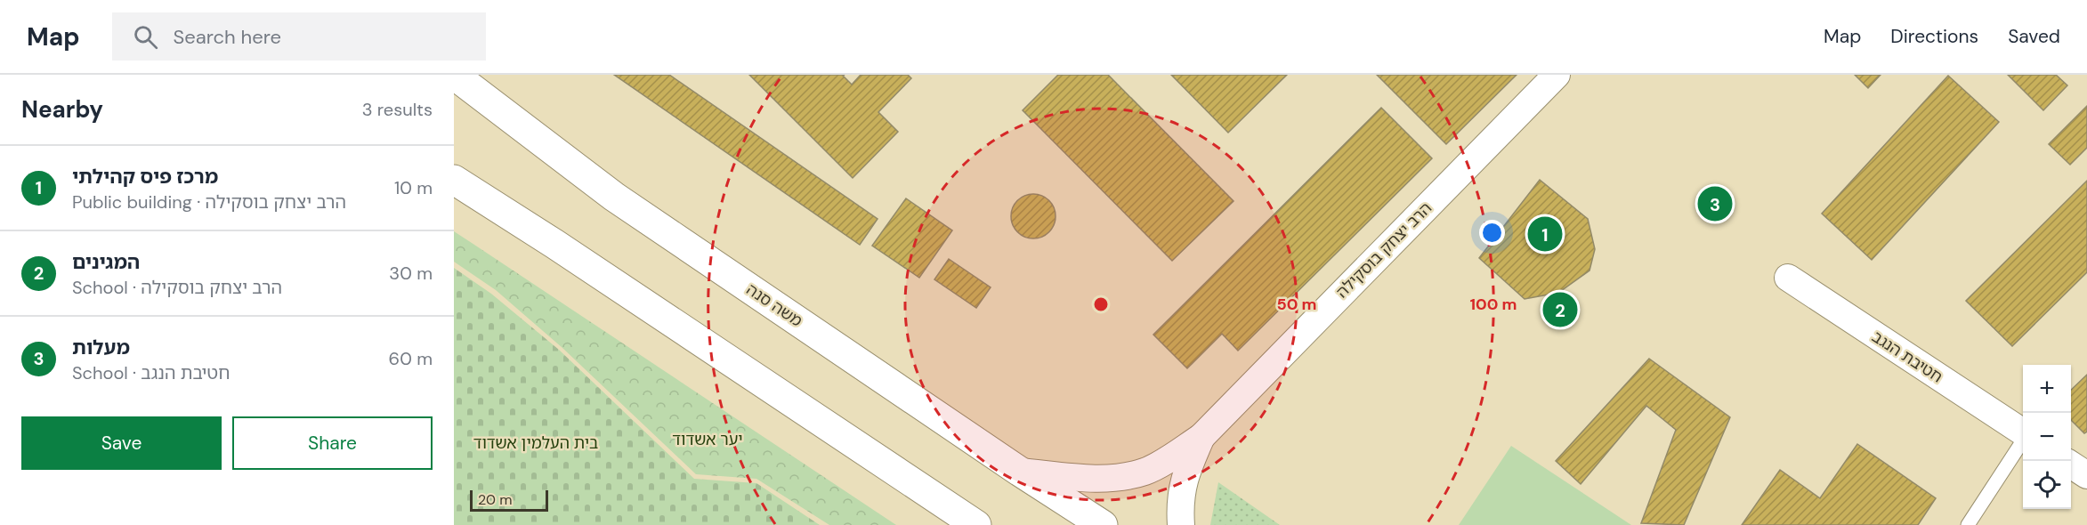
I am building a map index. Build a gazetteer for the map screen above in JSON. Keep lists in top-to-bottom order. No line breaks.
{"streets":{"main road":["משה סנה"],"street":["הרב יצחק בוסקילה","חטיבת הנגב"]},"crossings":[["הרב יצחק בוסקילה","משה סנה"]],"parks":["יער אשדוד","בית העלמין אשדוד"],"scale_bar":"20 m","page":{"header":"Map","search":"Search here","nav":["Map","Directions","Saved"],"heading":["Nearby","3 results"],"list":[{"mark":"1","name":"מרכז פיס קהילתי","note":"Public building · הרב יצחק בוסקילה","value":"10 m"},{"mark":"2","name":"המגינים","note":"School · הרב יצחק בוסקילה","value":"30 m"},{"mark":"3","name":"מעלות","note":"School · חטיבת הנגב","value":"60 m"}],"pins":["3","1","2"],"map_buttons":["+","−"],"buttons":["Save","Share"],"scale":"20 m"},"rings":["50 m","100 m"]}
